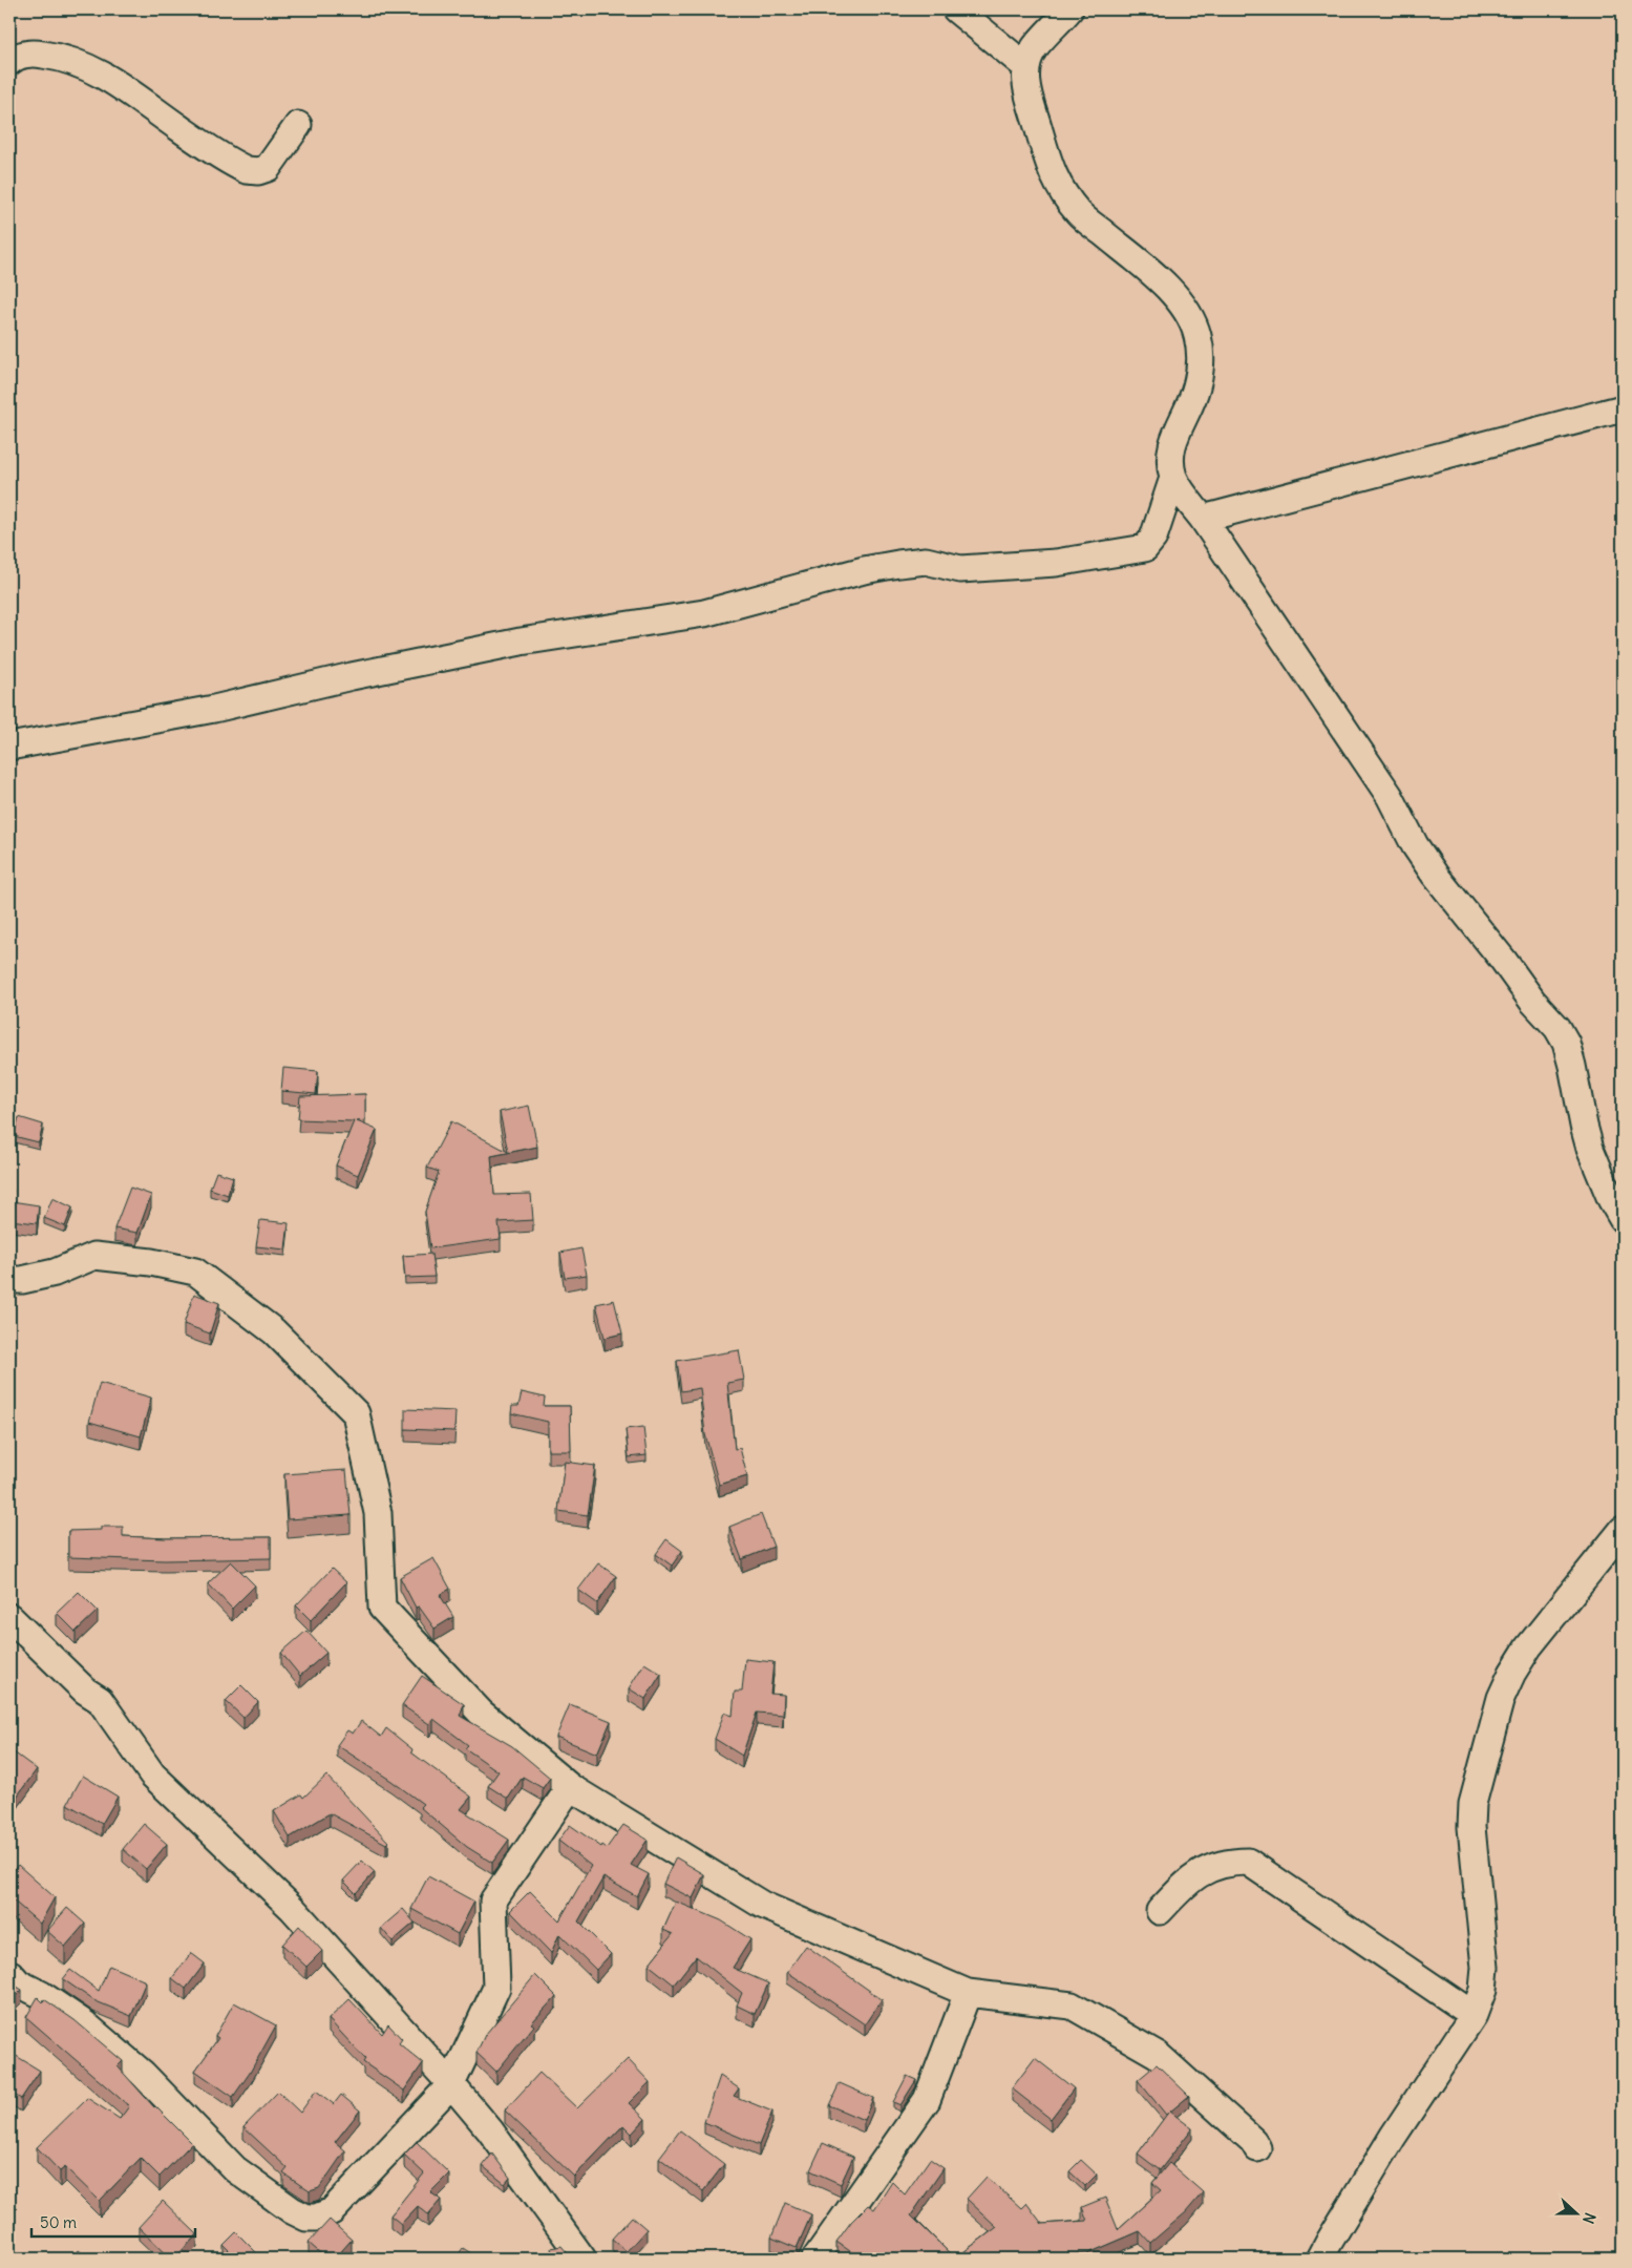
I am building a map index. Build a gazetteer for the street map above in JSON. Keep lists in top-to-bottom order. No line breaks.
{"scale_bar":"50 m","north":"right"}
